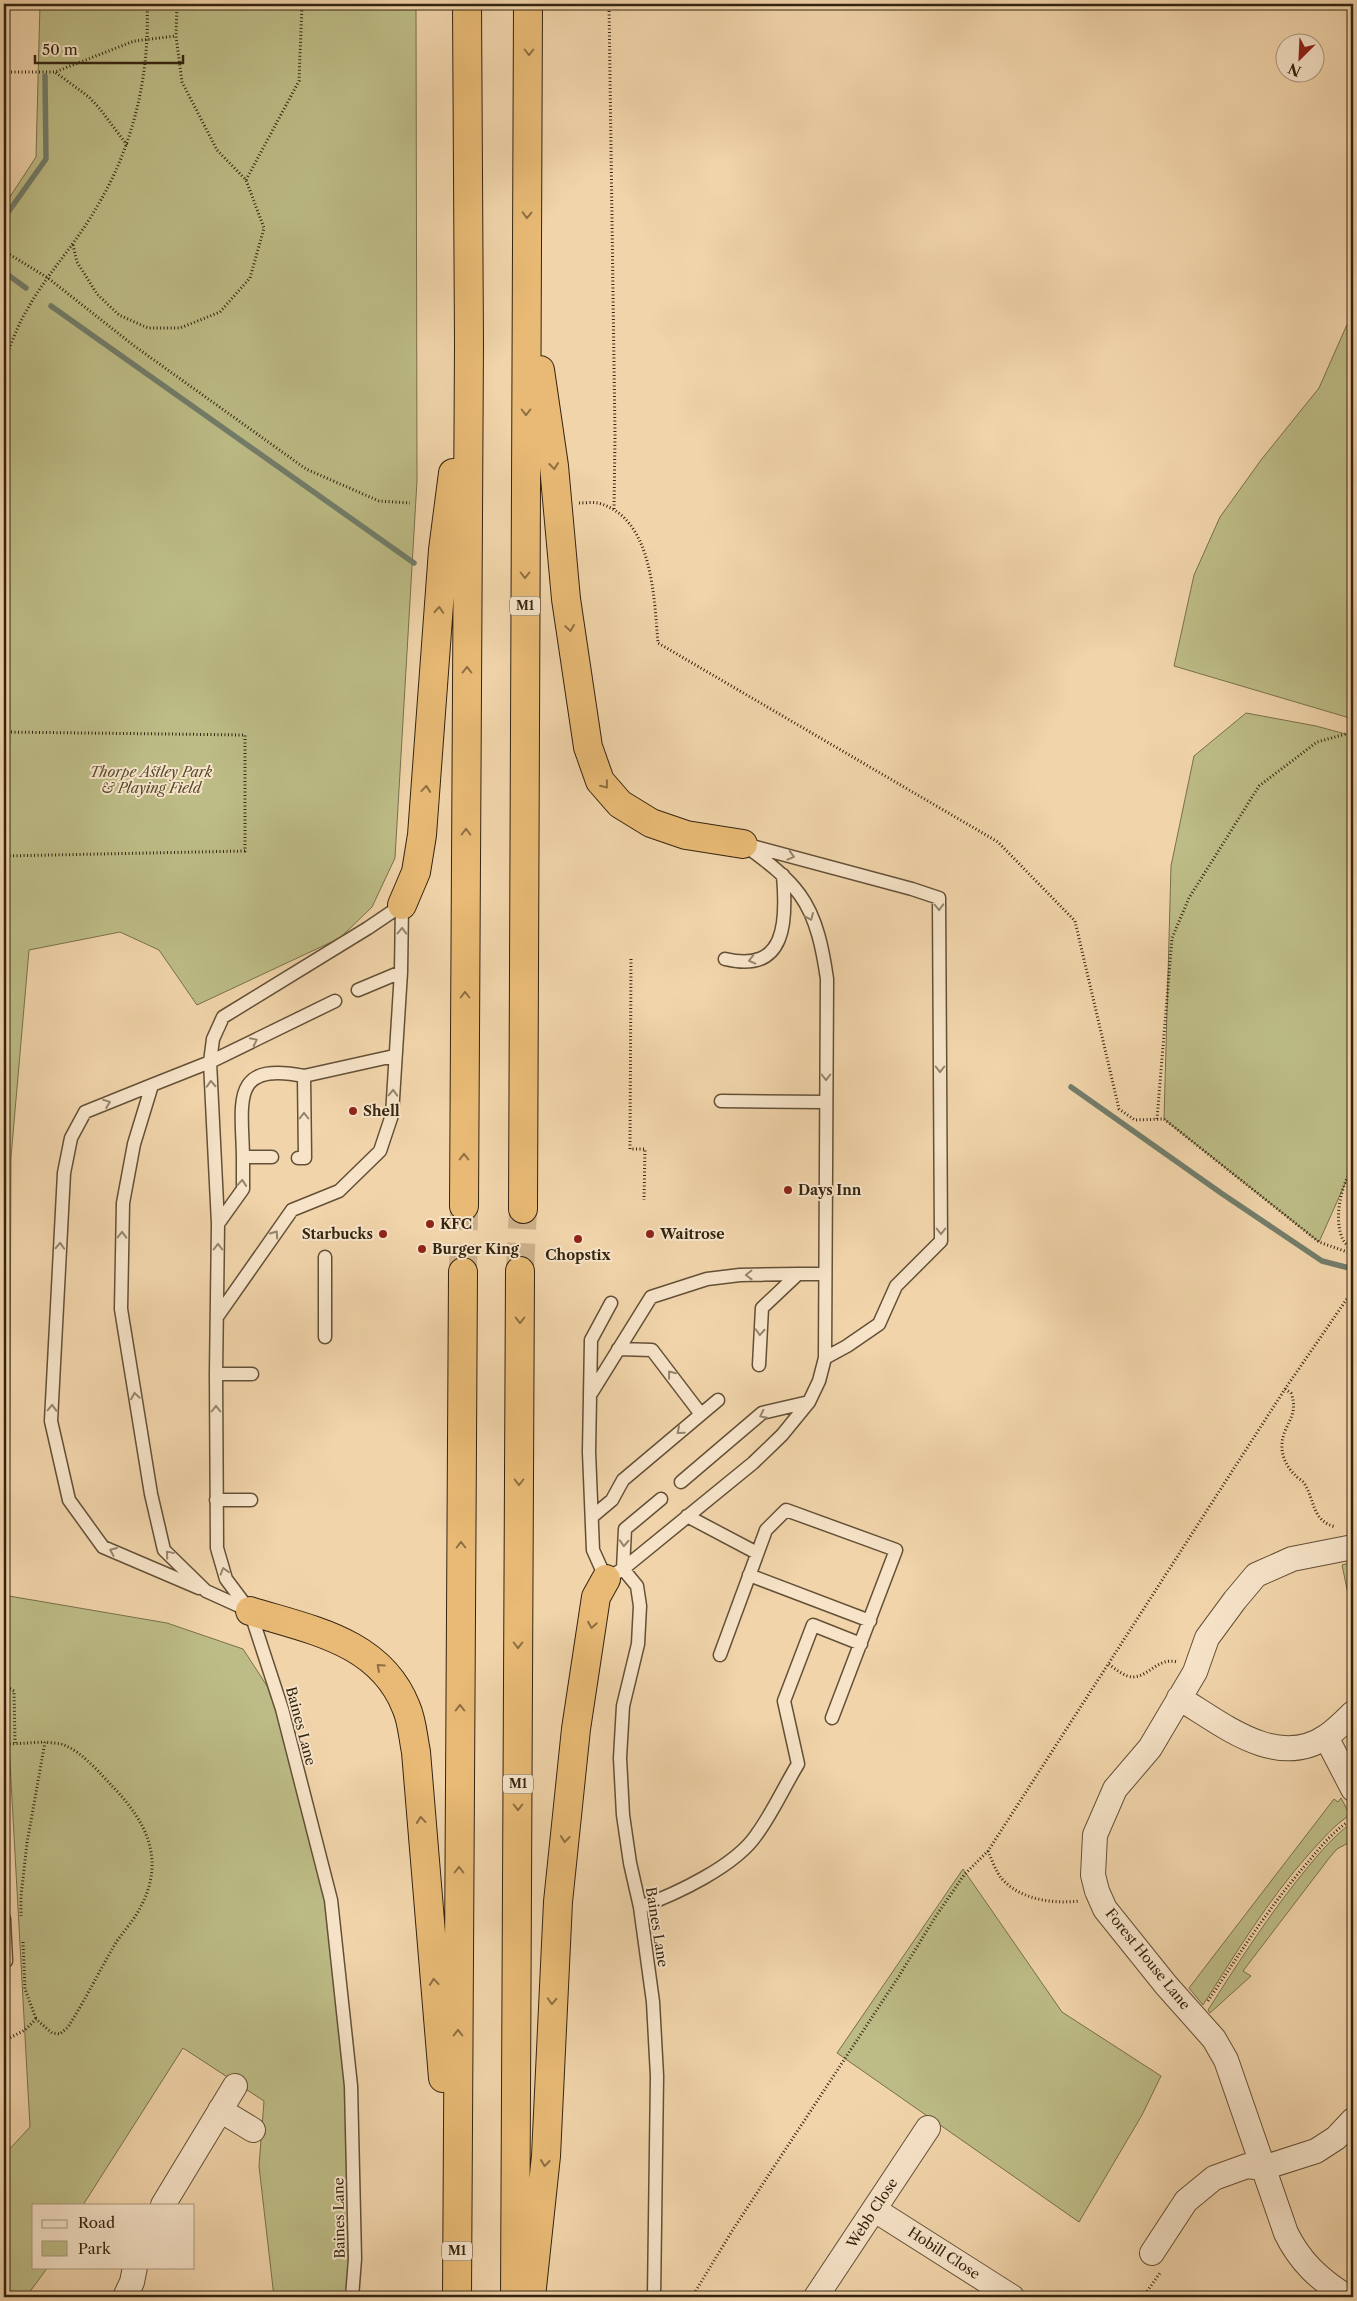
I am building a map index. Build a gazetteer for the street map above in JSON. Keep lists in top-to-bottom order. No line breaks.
{"streets":{"highway":["M1"],"street":["Forest House Lane","Webb Close","Hobill Close"],"lane":["Baines Lane"]},"crossings":[["Webb Close","Hobill Close"]],"parks":["Thorpe Astley Park & Playing Field"],"places":["Shell","Days Inn","KFC","Starbucks","Waitrose","Chopstix","Burger King"],"legend":["Road","Park"],"scale_bar":"50 m","north":"bottom left"}
